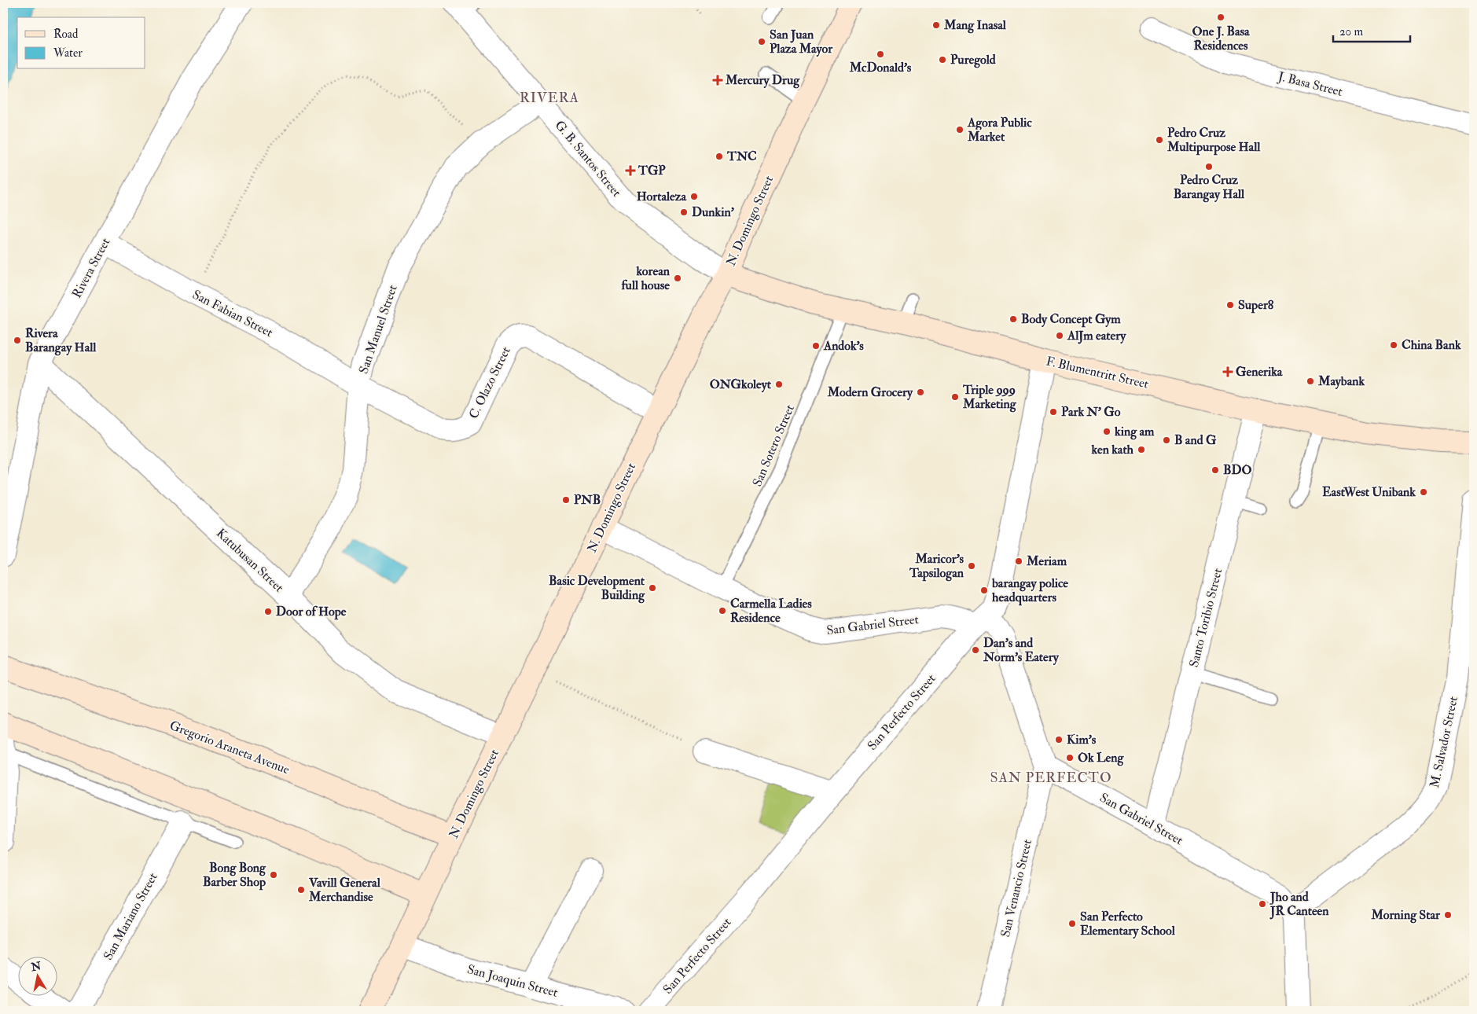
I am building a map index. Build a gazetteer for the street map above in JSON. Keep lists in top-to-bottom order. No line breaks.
{"streets":{"main road":["N. Domingo Street","F. Blumentritt Street","Gregorio Araneta Avenue"],"street":["J. Basa Street","G. B. Santos Street","Rivera Street","San Fabian Street","San Manuel Street","C. Olazo Street","Katubusan Street","Santo Toribio Street","San Gabriel Street","San Perfecto Street","M. Salvador Street","San Venancio Street","San Mariano Street","San Joaquin Street"],"lane":["San Sotero Street"]},"crossings":[["G. B. Santos Street","N. Domingo Street"],["G. B. Santos Street","San Manuel Street"],["G. B. Santos Street","F. Blumentritt Street"],["N. Domingo Street","F. Blumentritt Street"],["N. Domingo Street","C. Olazo Street"],["N. Domingo Street","Katubusan Street"],["N. Domingo Street","San Gabriel Street"],["N. Domingo Street","Gregorio Araneta Avenue"],["N. Domingo Street","San Joaquin Street"],["Rivera Street","San Fabian Street"],["Rivera Street","Katubusan Street"],["San Fabian Street","San Manuel Street"],["San Fabian Street","C. Olazo Street"],["San Manuel Street","C. Olazo Street"],["San Manuel Street","Katubusan Street"],["F. Blumentritt Street","San Sotero Street"],["F. Blumentritt Street","Santo Toribio Street"],["F. Blumentritt Street","San Perfecto Street"],["San Sotero Street","San Gabriel Street"],["Santo Toribio Street","San Gabriel Street"],["San Gabriel Street","San Perfecto Street"],["San Gabriel Street","M. Salvador Street"],["San Gabriel Street","San Venancio Street"]],"districts":["RIVERA","SAN PERFECTO"],"places":{"other":["One J. Basa Residences","Mang Inasal","San Juan Plaza Mayor","McDonald's","Puregold","Agora Public Market","Pedro Cruz Multipurpose Hall","TNC","Pedro Cruz Barangay Hall","Hortaleza","Dunkin'","korean full house","Super8","Body Concept Gym","AlJm eatery","Rivera Barangay Hall","China Bank","Andok's","Maybank","ONGkoleyt","Modern Grocery","Triple 999 Marketing","Park N' Go","king am","B and G","ken kath","BDO","EastWest Unibank","PNB","Meriam","Maricor's Tapsilogan","Basic Development Building","barangay police headquarters","Carmella Ladies Residence","Door of Hope","Dan's and Norm's Eatery","Kim's","Ok Leng","Bong Bong Barber Shop","Vavill General Merchandise","Jho and JR Canteen","Morning Star","San Perfecto Elementary School"],"health":["Mercury Drug","TGP","Generika"]},"legend":["Road","Water"],"scale_bar":"20 m","north":"top"}
